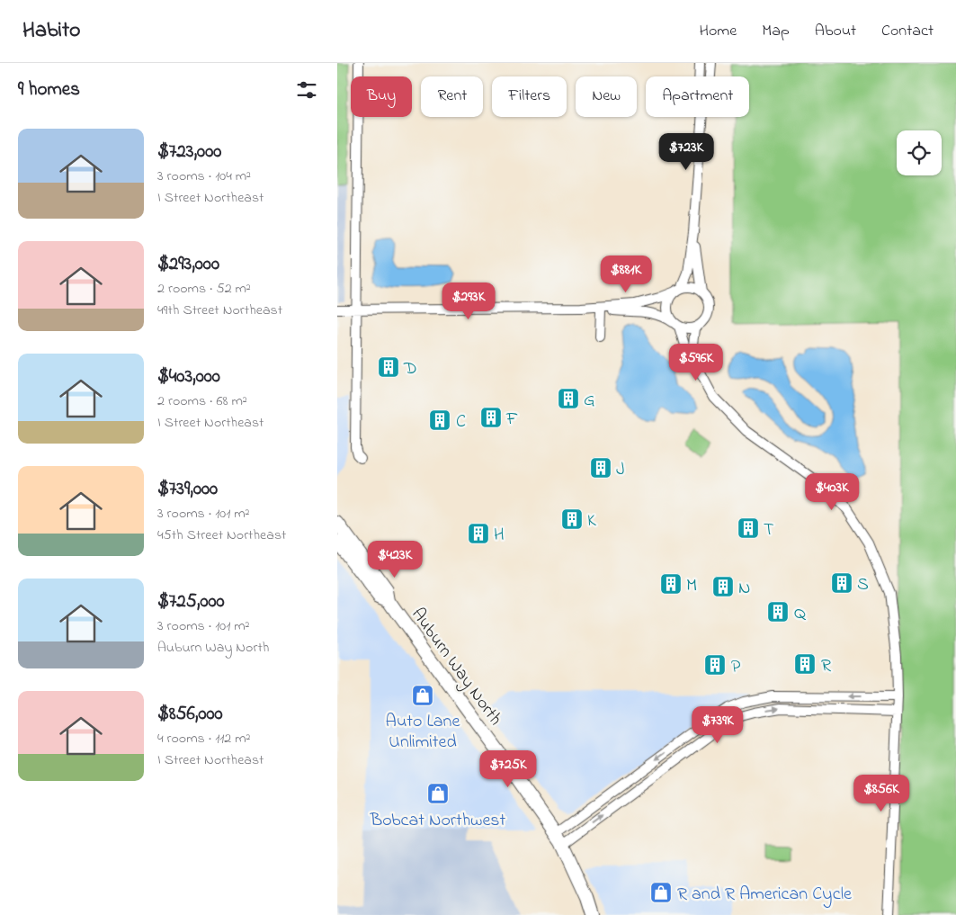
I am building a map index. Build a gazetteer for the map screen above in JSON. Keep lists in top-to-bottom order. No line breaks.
{"streets":{"main road":["Auburn Way North"]},"places":{"building":["D","G","F","C","J","K","T","H","S","M","N","Q","R","P"],"shop":["Auto Lane Unlimited","Bobcat Northwest","R and R American Cycle"]},"page":{"header":"Habito","nav":["Home","Map","About","Contact"],"heading":"9 homes","chip":["Buy","Rent","Filters","New","Apartment"],"list":[{"name":"$723,000","note":"3 rooms · 104 m² · I Street Northeast"},{"name":"$293,000","note":"2 rooms · 52 m² · 49th Street Northeast"},{"name":"$403,000","note":"2 rooms · 68 m² · I Street Northeast"},{"name":"$739,000","note":"3 rooms · 101 m² · 45th Street Northeast"},{"name":"$725,000","note":"3 rooms · 101 m² · Auburn Way North"},{"name":"$856,000","note":"4 rooms · 112 m² · I Street Northeast"}],"price":["$723K","$881K","$293K","$596K","$403K","$423K","$739K","$725K","$856K"]}}
